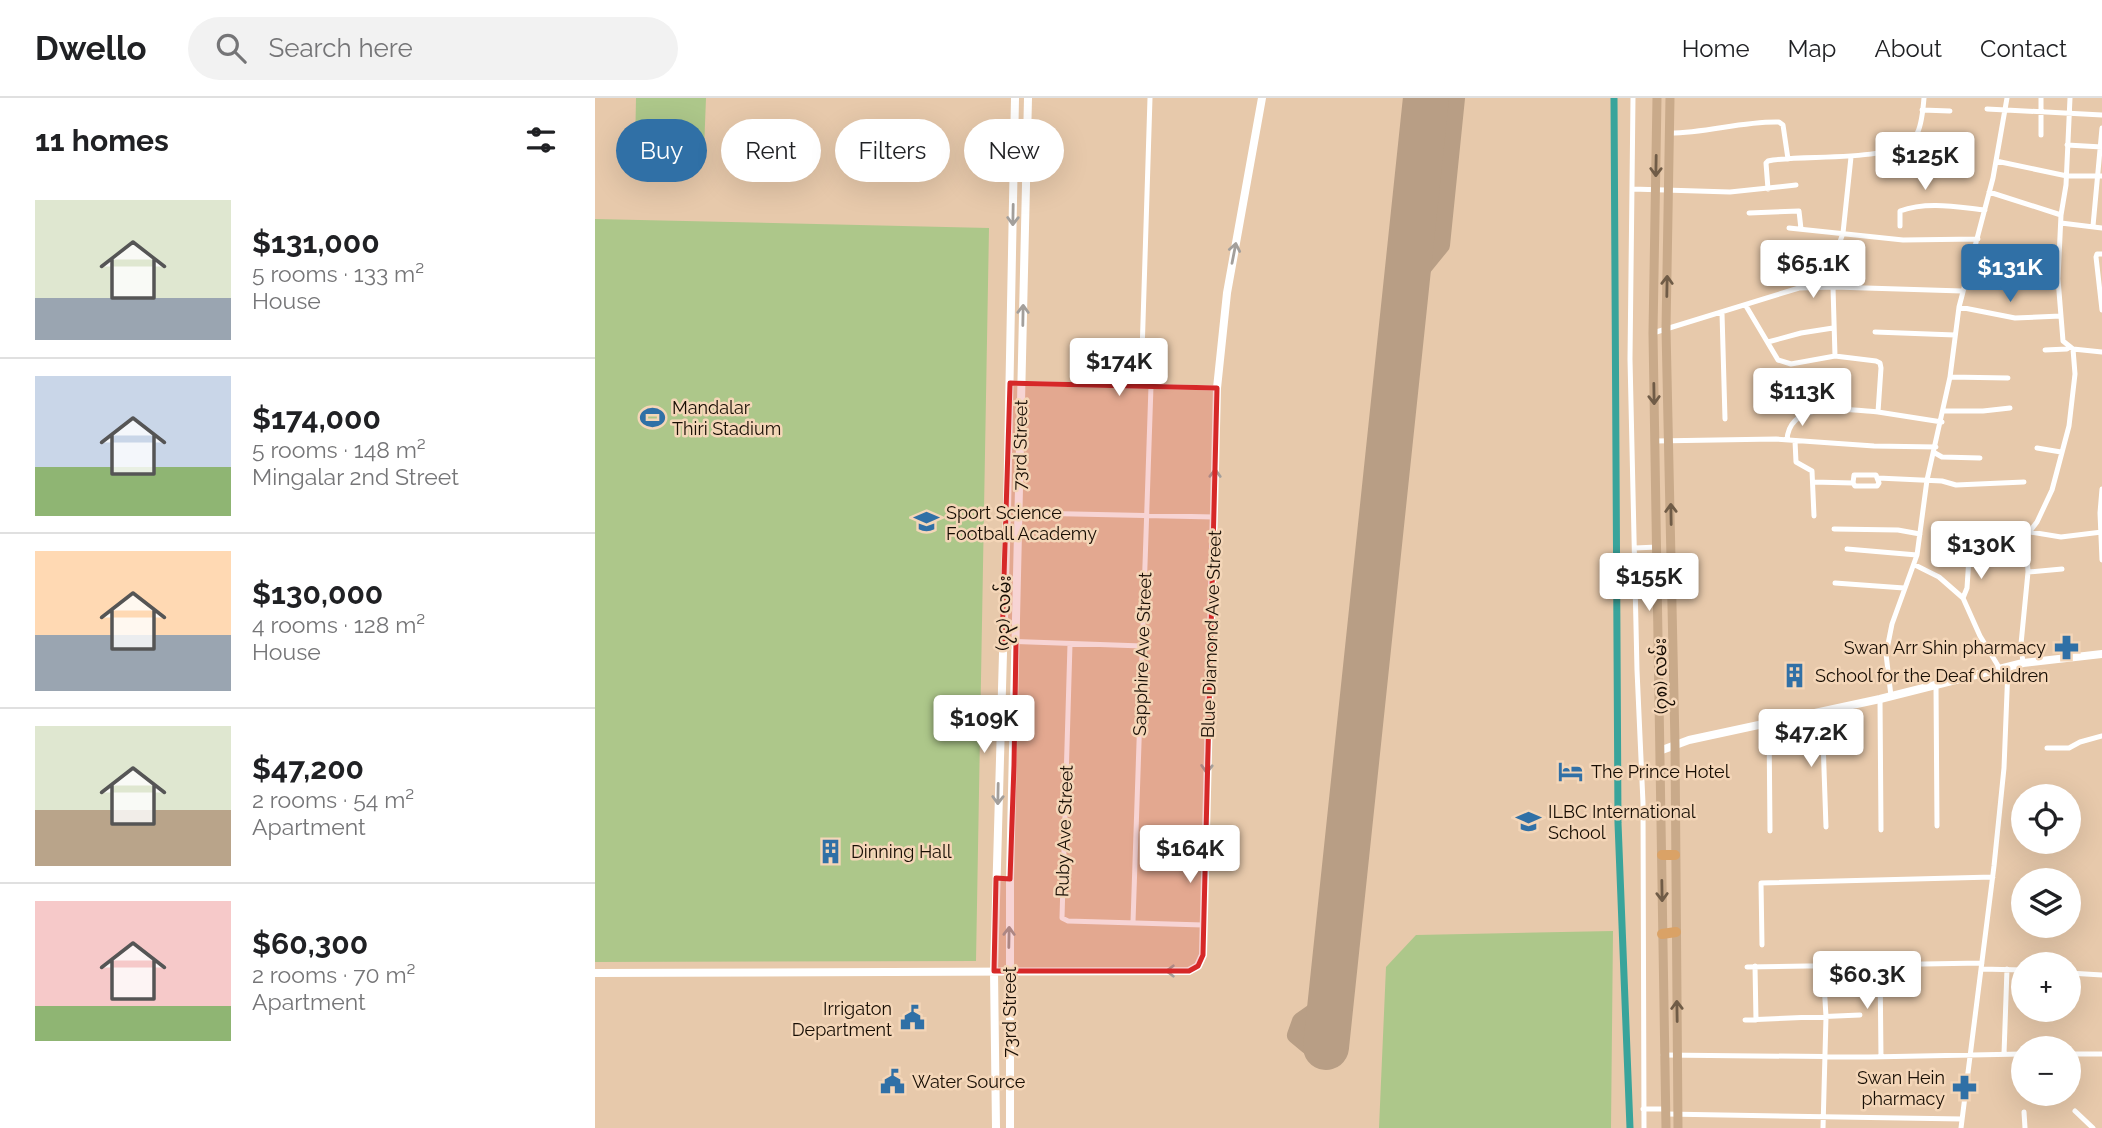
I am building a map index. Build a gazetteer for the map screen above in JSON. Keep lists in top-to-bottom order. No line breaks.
{"streets":{"main road":["73rd Street","(၇၃) လမ်း","Blue Diamond Ave Street","(၇၈) လမ်း"],"street":["Sapphire Ave Street","Ruby Ave Street"]},"crossings":[["73rd Street","Blue Diamond Ave Street"],["(၇၃) လမ်း","Blue Diamond Ave Street"],["Blue Diamond Ave Street","Ruby Ave Street"],["Sapphire Ave Street","Ruby Ave Street"]],"one_way":["73rd Street","(၇၃) လမ်း"],"places":{"sports":["Mandalar Thiri Stadium"],"school or university":["Sport Science Football Academy","ILBC International School"],"pharmacy":["Swan Arr Shin pharmacy","Swan Hein pharmacy"],"building":["School for the Deaf Children","Dinning Hall"],"hotel":["The Prince Hotel"],"public building":["Irrigaton Department","Water Source"]},"page":{"header":"Dwello","search":"Search here","nav":["Home","Map","About","Contact"],"heading":"11 homes","chip":["Buy","Rent","Filters","New"],"price":["$125K","$65.1K","$131K","$174K","$113K","$130K","$155K","$109K","$47.2K","$164K","$60.3K"],"list":[{"name":"$131,000","note":"5 rooms · 133 m² · House"},{"name":"$174,000","note":"5 rooms · 148 m² · Mingalar 2nd Street"},{"name":"$130,000","note":"4 rooms · 128 m² · House"},{"name":"$47,200","note":"2 rooms · 54 m² · Apartment"},{"name":"$60,300","note":"2 rooms · 70 m² · Apartment"}],"map_buttons":["+","−"]}}
